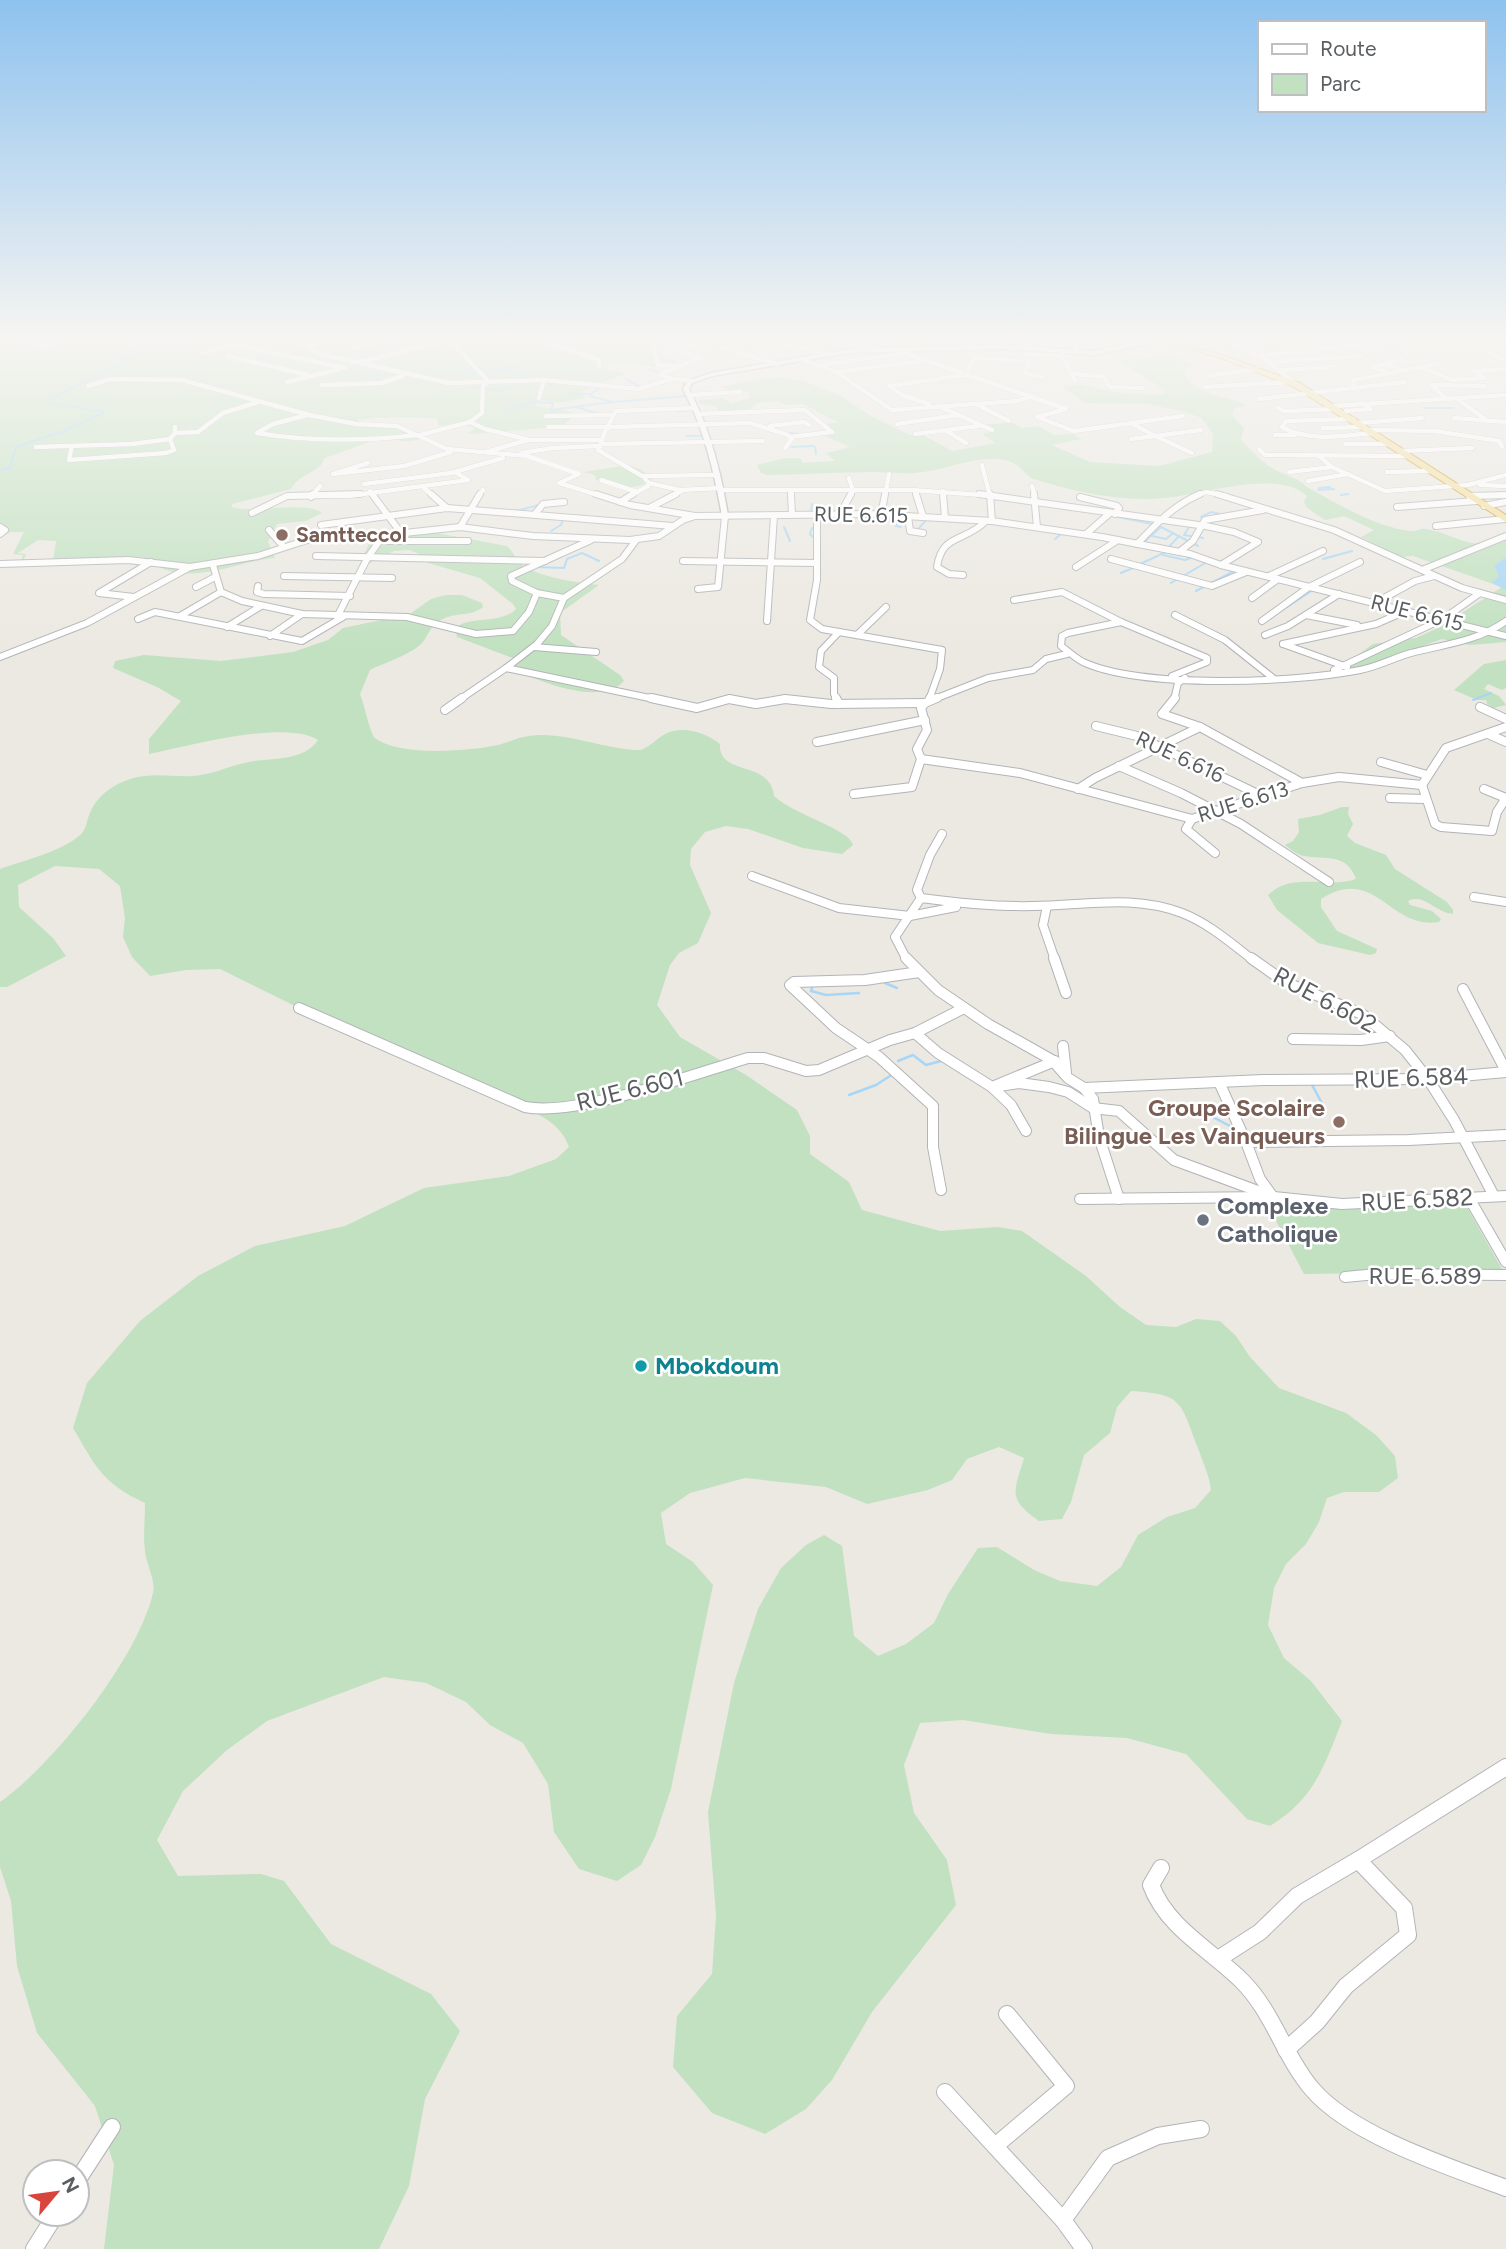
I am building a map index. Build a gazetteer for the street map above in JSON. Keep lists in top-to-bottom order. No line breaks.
{"streets":{"street":["RUE 6.615","RUE 6.616","RUE 6.613","RUE 6.602","RUE 6.584","RUE 6.601","RUE 6.582","RUE 6.589"]},"crossings":[["RUE 6.616","RUE 6.613"],["RUE 6.602","RUE 6.584"],["RUE 6.602","RUE 6.582"]],"places":["Samtteccol","Groupe Scolaire Bilingue Les Vainqueurs","Complexe Catholique","Mbokdoum"],"legend":["Route","Parc"],"north":"top right"}
